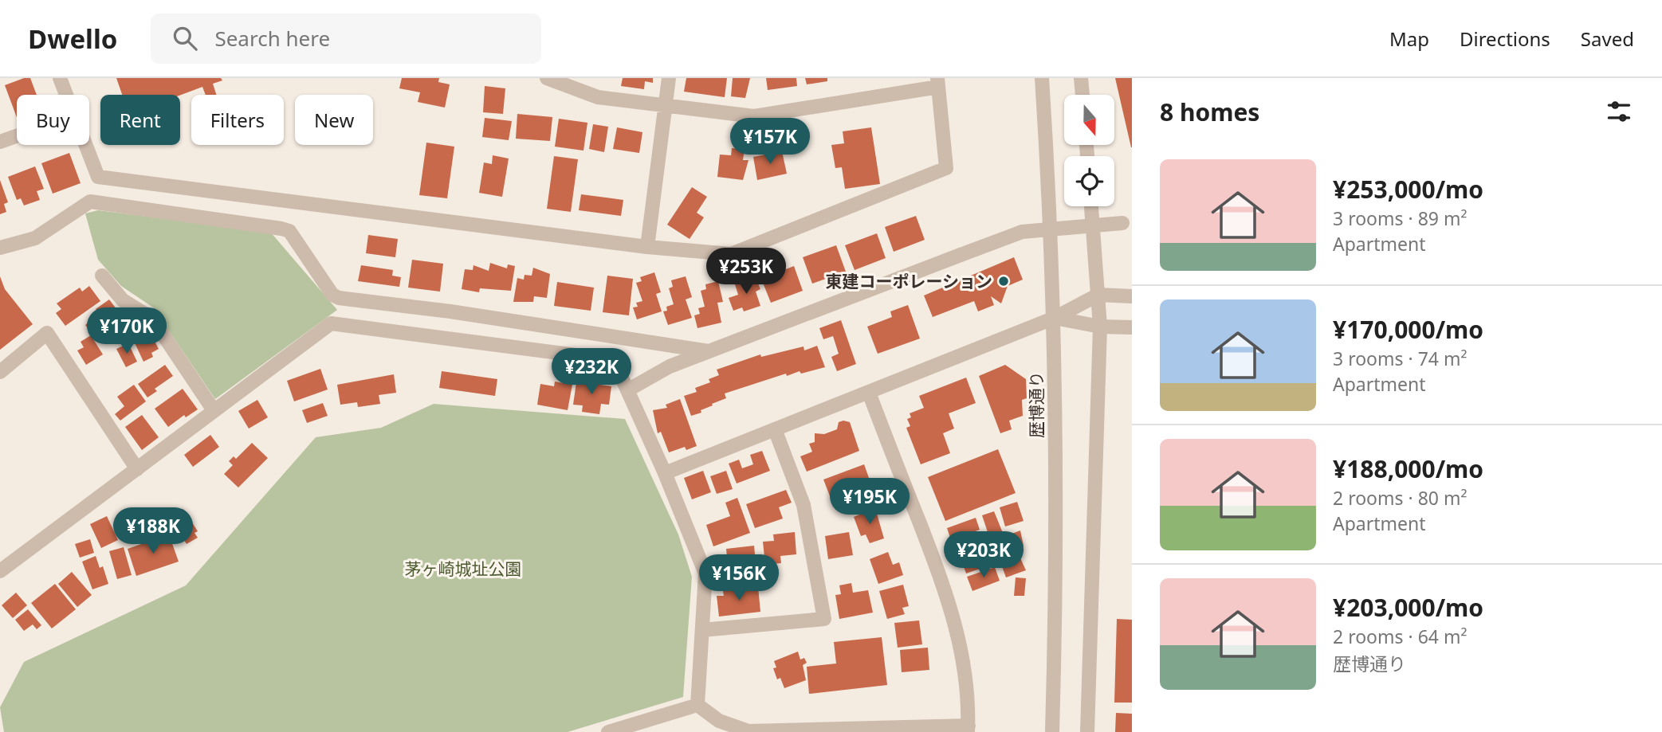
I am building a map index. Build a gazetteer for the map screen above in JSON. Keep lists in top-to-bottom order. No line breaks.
{"streets":{"street":["歴博通り"]},"parks":["茅ヶ崎城址公園"],"places":["東建コーポレーション"],"north":"bottom","page":{"header":"Dwello","search":"Search here","nav":["Map","Directions","Saved"],"heading":"8 homes","chip":["Buy","Rent","Filters","New"],"price":["¥157K","¥253K","¥170K","¥232K","¥195K","¥188K","¥203K","¥156K"],"list":[{"name":"¥253,000/mo","note":"3 rooms · 89 m² · Apartment"},{"name":"¥170,000/mo","note":"3 rooms · 74 m² · Apartment"},{"name":"¥188,000/mo","note":"2 rooms · 80 m² · Apartment"},{"name":"¥203,000/mo","note":"2 rooms · 64 m² · 歴博通り"}]}}
